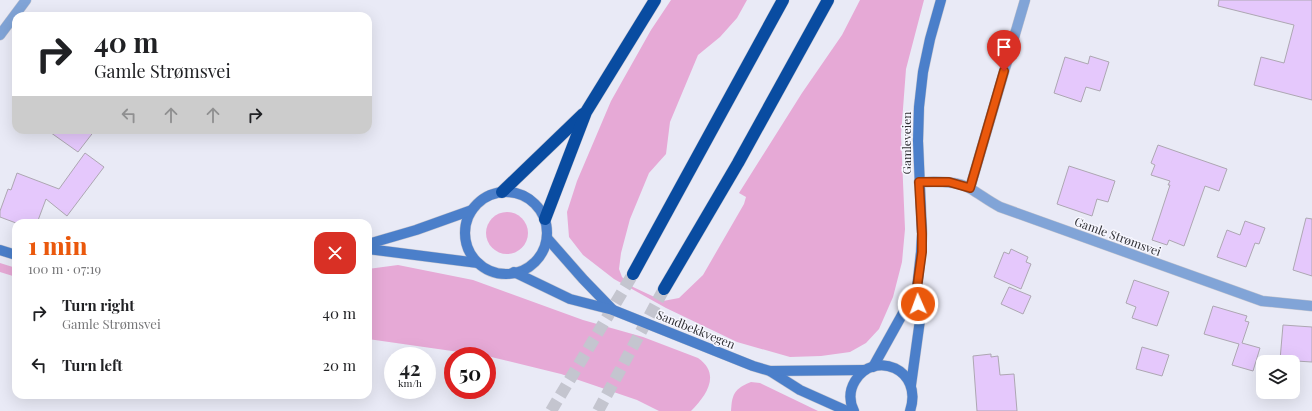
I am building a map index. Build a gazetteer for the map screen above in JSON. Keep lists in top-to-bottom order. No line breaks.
{"streets":{"main road":["Gamleveien","Sandbekkvegen"],"street":["Gamle Strømsvei"]},"crossings":[["Gamleveien","Gamle Strømsvei"],["Gamleveien","Sandbekkvegen"]],"page":{"turn":["40 m","Gamle Strømsvei"],"heading":["1 min","100 m · 07:19"],"list":[{"name":"Turn right","note":"Gamle Strømsvei","value":"40 m"},{"name":"Turn left","value":"20 m"}],"speed":"42 km/h","limit":"50"}}
